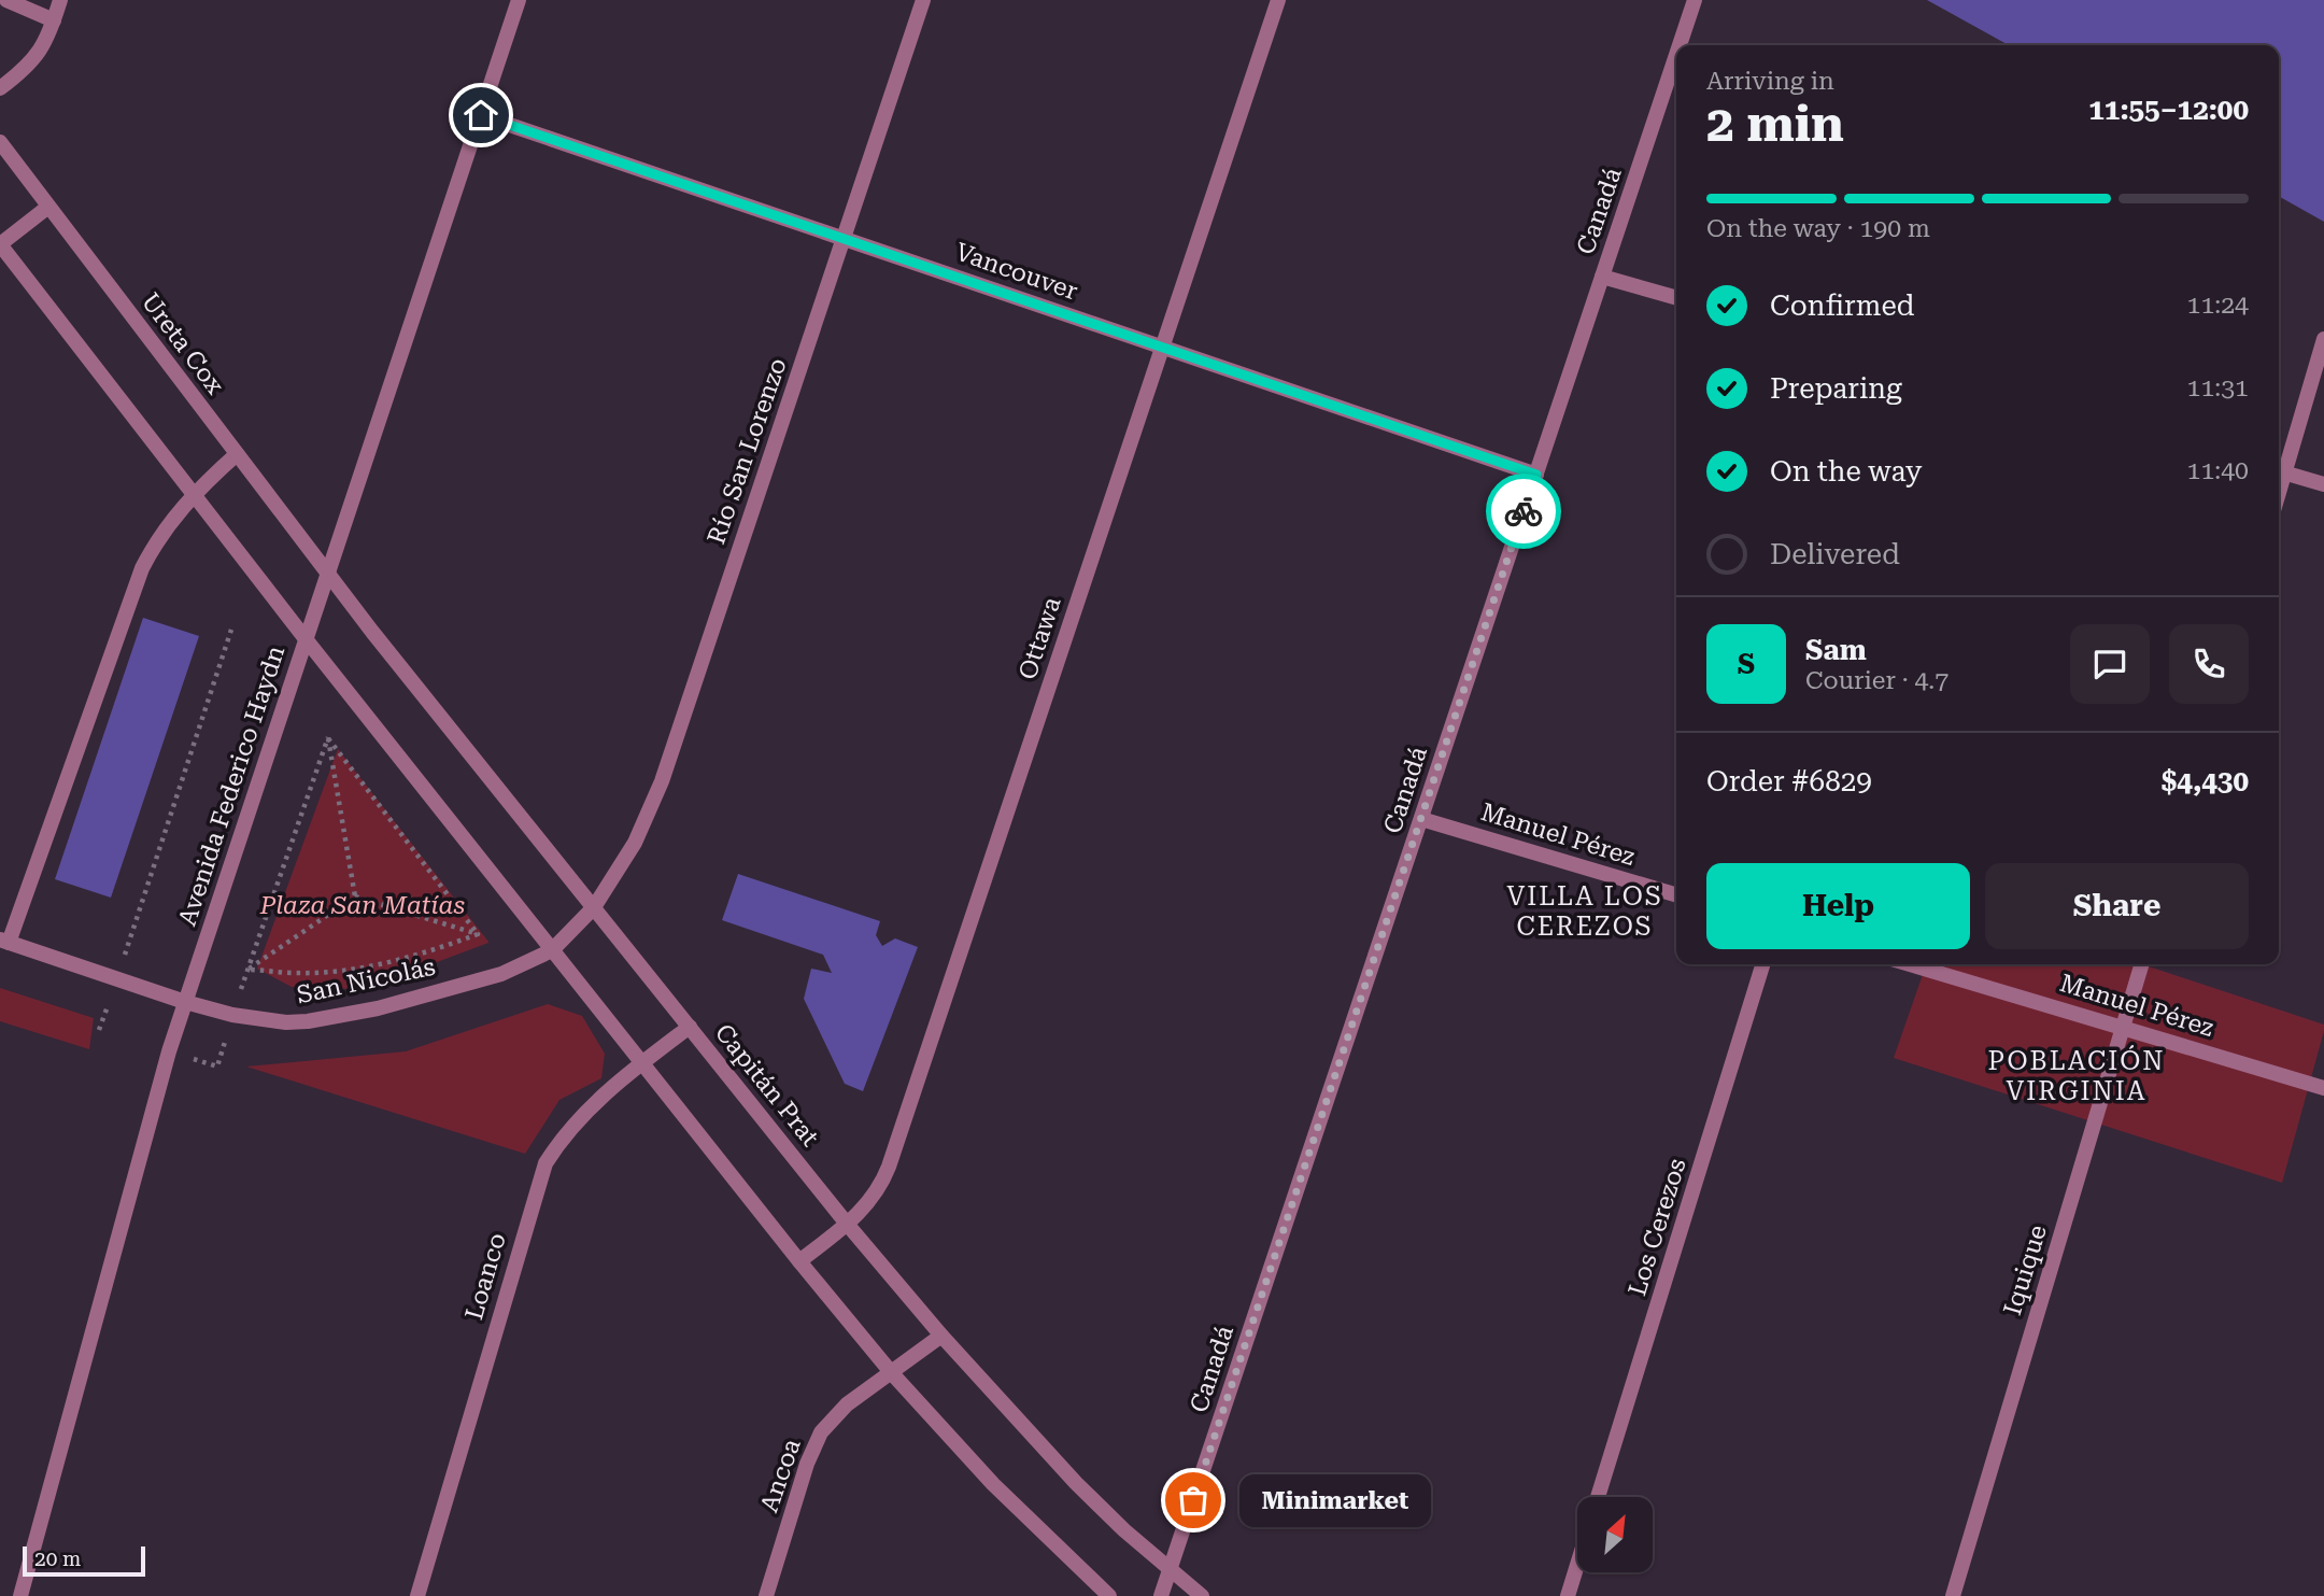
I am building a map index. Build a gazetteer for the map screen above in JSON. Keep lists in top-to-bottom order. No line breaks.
{"streets":{"street":["Canadá","Vancouver","Ureta Cox","Río San Lorenzo","Ottawa","Avenida Federico Haydn","Manuel Pérez","San Nicolás","Capitán Prat","Los Cerezos","Iquique","Loanco","Ancoa"]},"crossings":[["Canadá","Vancouver"],["Canadá","Manuel Pérez"],["Canadá","Capitán Prat"],["Vancouver","Río San Lorenzo"],["Vancouver","Ottawa"],["Vancouver","Avenida Federico Haydn"],["Ureta Cox","Avenida Federico Haydn"],["Ureta Cox","Capitán Prat"],["Río San Lorenzo","San Nicolás"],["Río San Lorenzo","Capitán Prat"],["Ottawa","Capitán Prat"],["Avenida Federico Haydn","San Nicolás"],["Avenida Federico Haydn","Capitán Prat"],["Manuel Pérez","Iquique"],["San Nicolás","Capitán Prat"],["Capitán Prat","Loanco"],["Capitán Prat","Ancoa"]],"districts":["VILLA LOS CEREZOS","POBLACIÓN VIRGINIA"],"parks":["Plaza San Matías"],"places":["Minimarket"],"scale_bar":"20 m","north":"top right","page":{"heading":["2 min","Arriving in","11:55–12:00"],"panel":["Sam","Courier · 4.7","Order #6829","$4,430"],"bar":"On the way · 190 m","list":[["Confirmed","11:24"],["Preparing","11:31"],["On the way","11:40"],"Delivered"],"round":"S","buttons":["Help","Share"],"bubble":"Minimarket","scale":"20 m"}}
